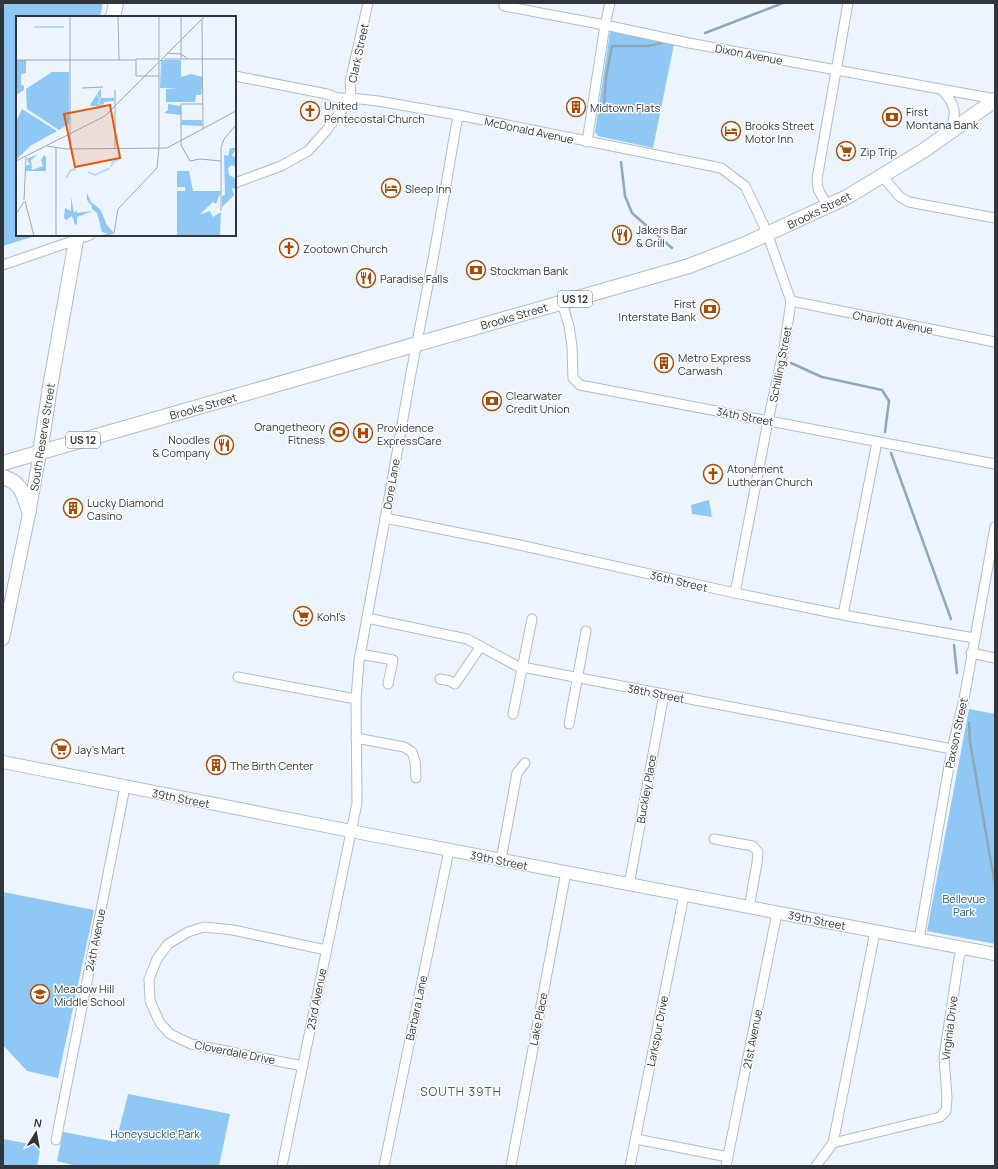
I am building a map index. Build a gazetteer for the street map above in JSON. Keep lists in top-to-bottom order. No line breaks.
{"streets":{"highway":["Brooks Street","US 12","South Reserve Street"],"main road":["39th Street"],"street":["Clark Street","Dixon Avenue","McDonald Avenue","Charlott Avenue","Schilling Street","34th Street","Dore Lane","36th Street","38th Street","Paxson Street","Buckley Place","24th Avenue","23rd Avenue","Barbara Lane","Lake Place","Virginia Drive","Larkspur Drive","21st Avenue","Cloverdale Drive"]},"crossings":[["Clark Street","McDonald Avenue"],["Dixon Avenue","Brooks Street"],["McDonald Avenue","Brooks Street"],["McDonald Avenue","Schilling Street"],["McDonald Avenue","Dore Lane"],["Brooks Street","34th Street"],["Brooks Street","South Reserve Street"],["Brooks Street","Dore Lane"],["Charlott Avenue","Schilling Street"],["Schilling Street","34th Street"],["Schilling Street","36th Street"],["Dore Lane","36th Street"],["Dore Lane","38th Street"],["Dore Lane","39th Street"],["Dore Lane","23rd Avenue"],["36th Street","Paxson Street"],["38th Street","Paxson Street"],["38th Street","Buckley Place"],["Paxson Street","39th Street"],["Buckley Place","39th Street"],["39th Street","24th Avenue"],["39th Street","23rd Avenue"],["39th Street","Barbara Lane"],["39th Street","Lake Place"],["39th Street","Virginia Drive"],["39th Street","Larkspur Drive"],["39th Street","21st Avenue"],["23rd Avenue","Cloverdale Drive"]],"districts":["SOUTH 39TH"],"parks":["Bellevue Park","Honeysuckle Park"],"places":{"building":["Midtown Flats","Metro Express Carwash","Lucky Diamond Casino","The Birth Center"],"church":["United Pentecostal Church","Zootown Church","Atonement Lutheran Church"],"bank":["First Montana Bank","Stockman Bank","First Interstate Bank","Clearwater Credit Union"],"hotel":["Brooks Street Motor Inn","Sleep Inn"],"supermarket":["Zip Trip","Kohl's","Jay's Mart"],"restaurant":["Jakers Bar & Grill","Paradise Falls","Noodles & Company"],"sports":["Orangetheory Fitness"],"hospital":["Providence ExpressCare"],"school or university":["Meadow Hill Middle School"]},"north":"top"}
